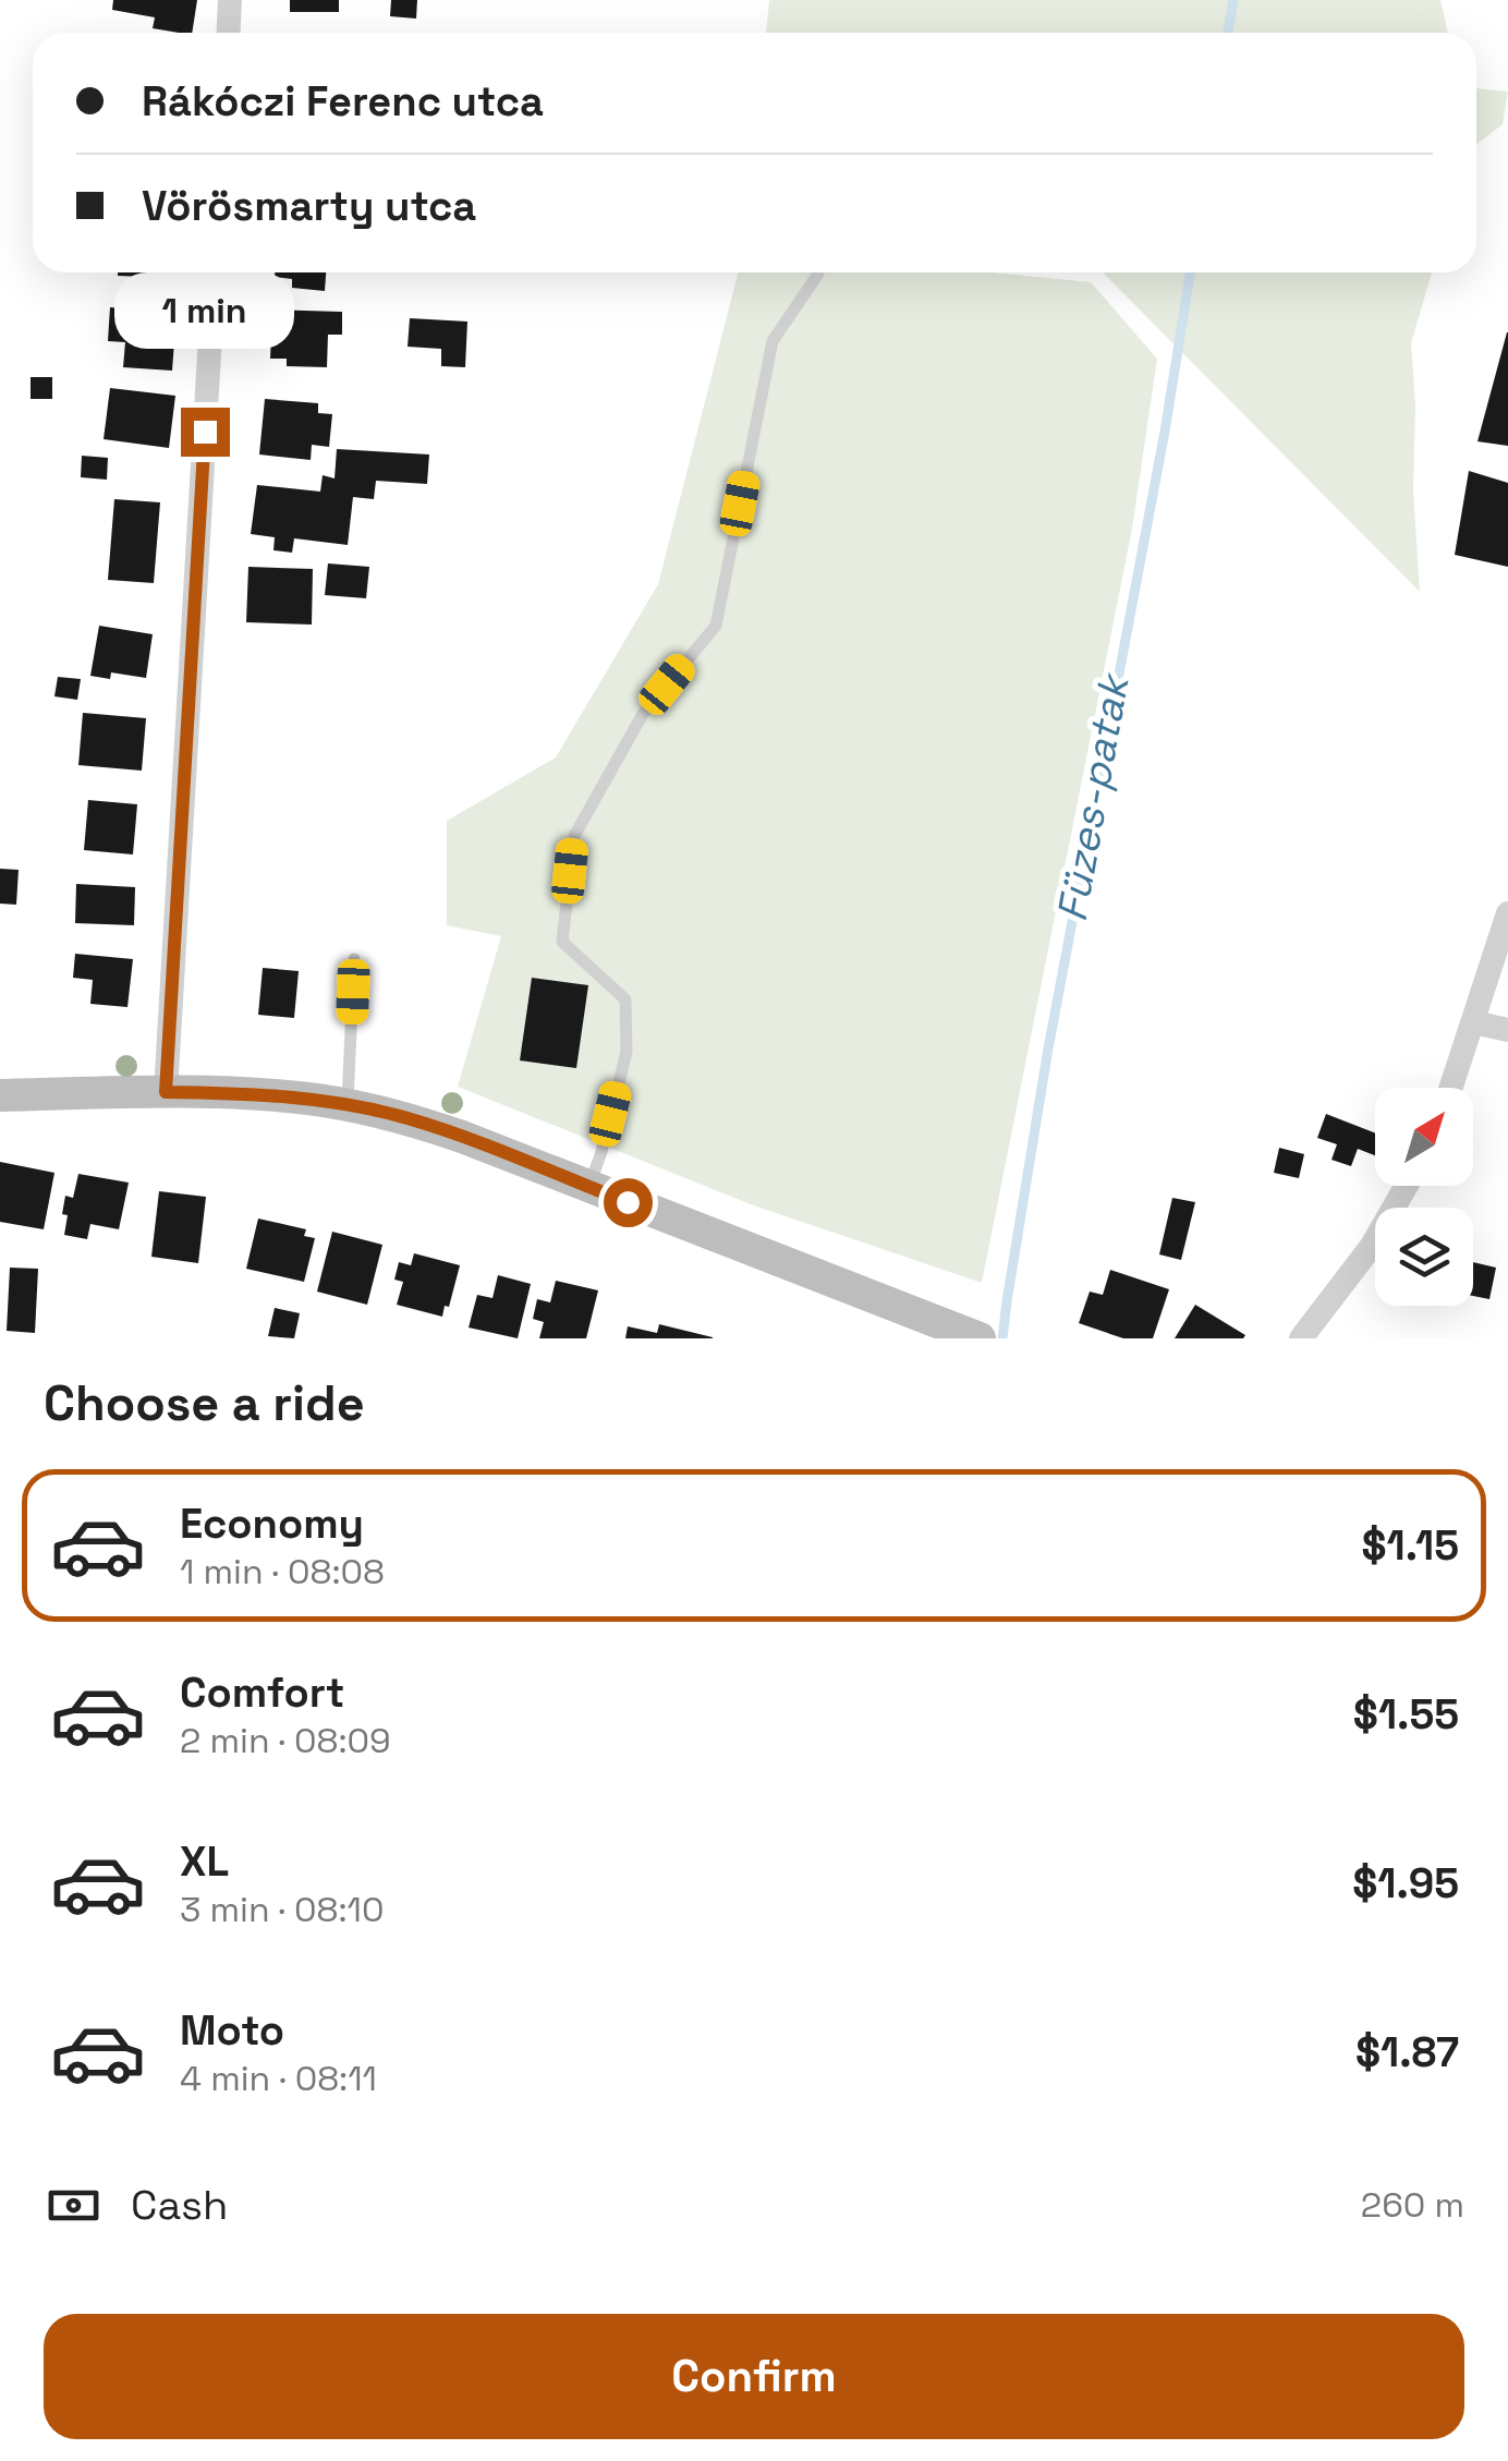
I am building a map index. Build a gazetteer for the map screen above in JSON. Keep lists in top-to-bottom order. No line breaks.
{"water":["Füzes-patak"],"north":"top right","page":{"banner":["Rákóczi Ferenc utca","Vörösmarty utca"],"bubble":"1 min","heading":"Choose a ride","list":[{"name":"Economy","note":"1 min · 08:08","value":"$1.15"},{"name":"Comfort","note":"2 min · 08:09","value":"$1.55"},{"name":"XL","note":"3 min · 08:10","value":"$1.95"},{"name":"Moto","note":"4 min · 08:11","value":"$1.87"}],"pay":["Cash","260 m"],"buttons":"Confirm"}}
